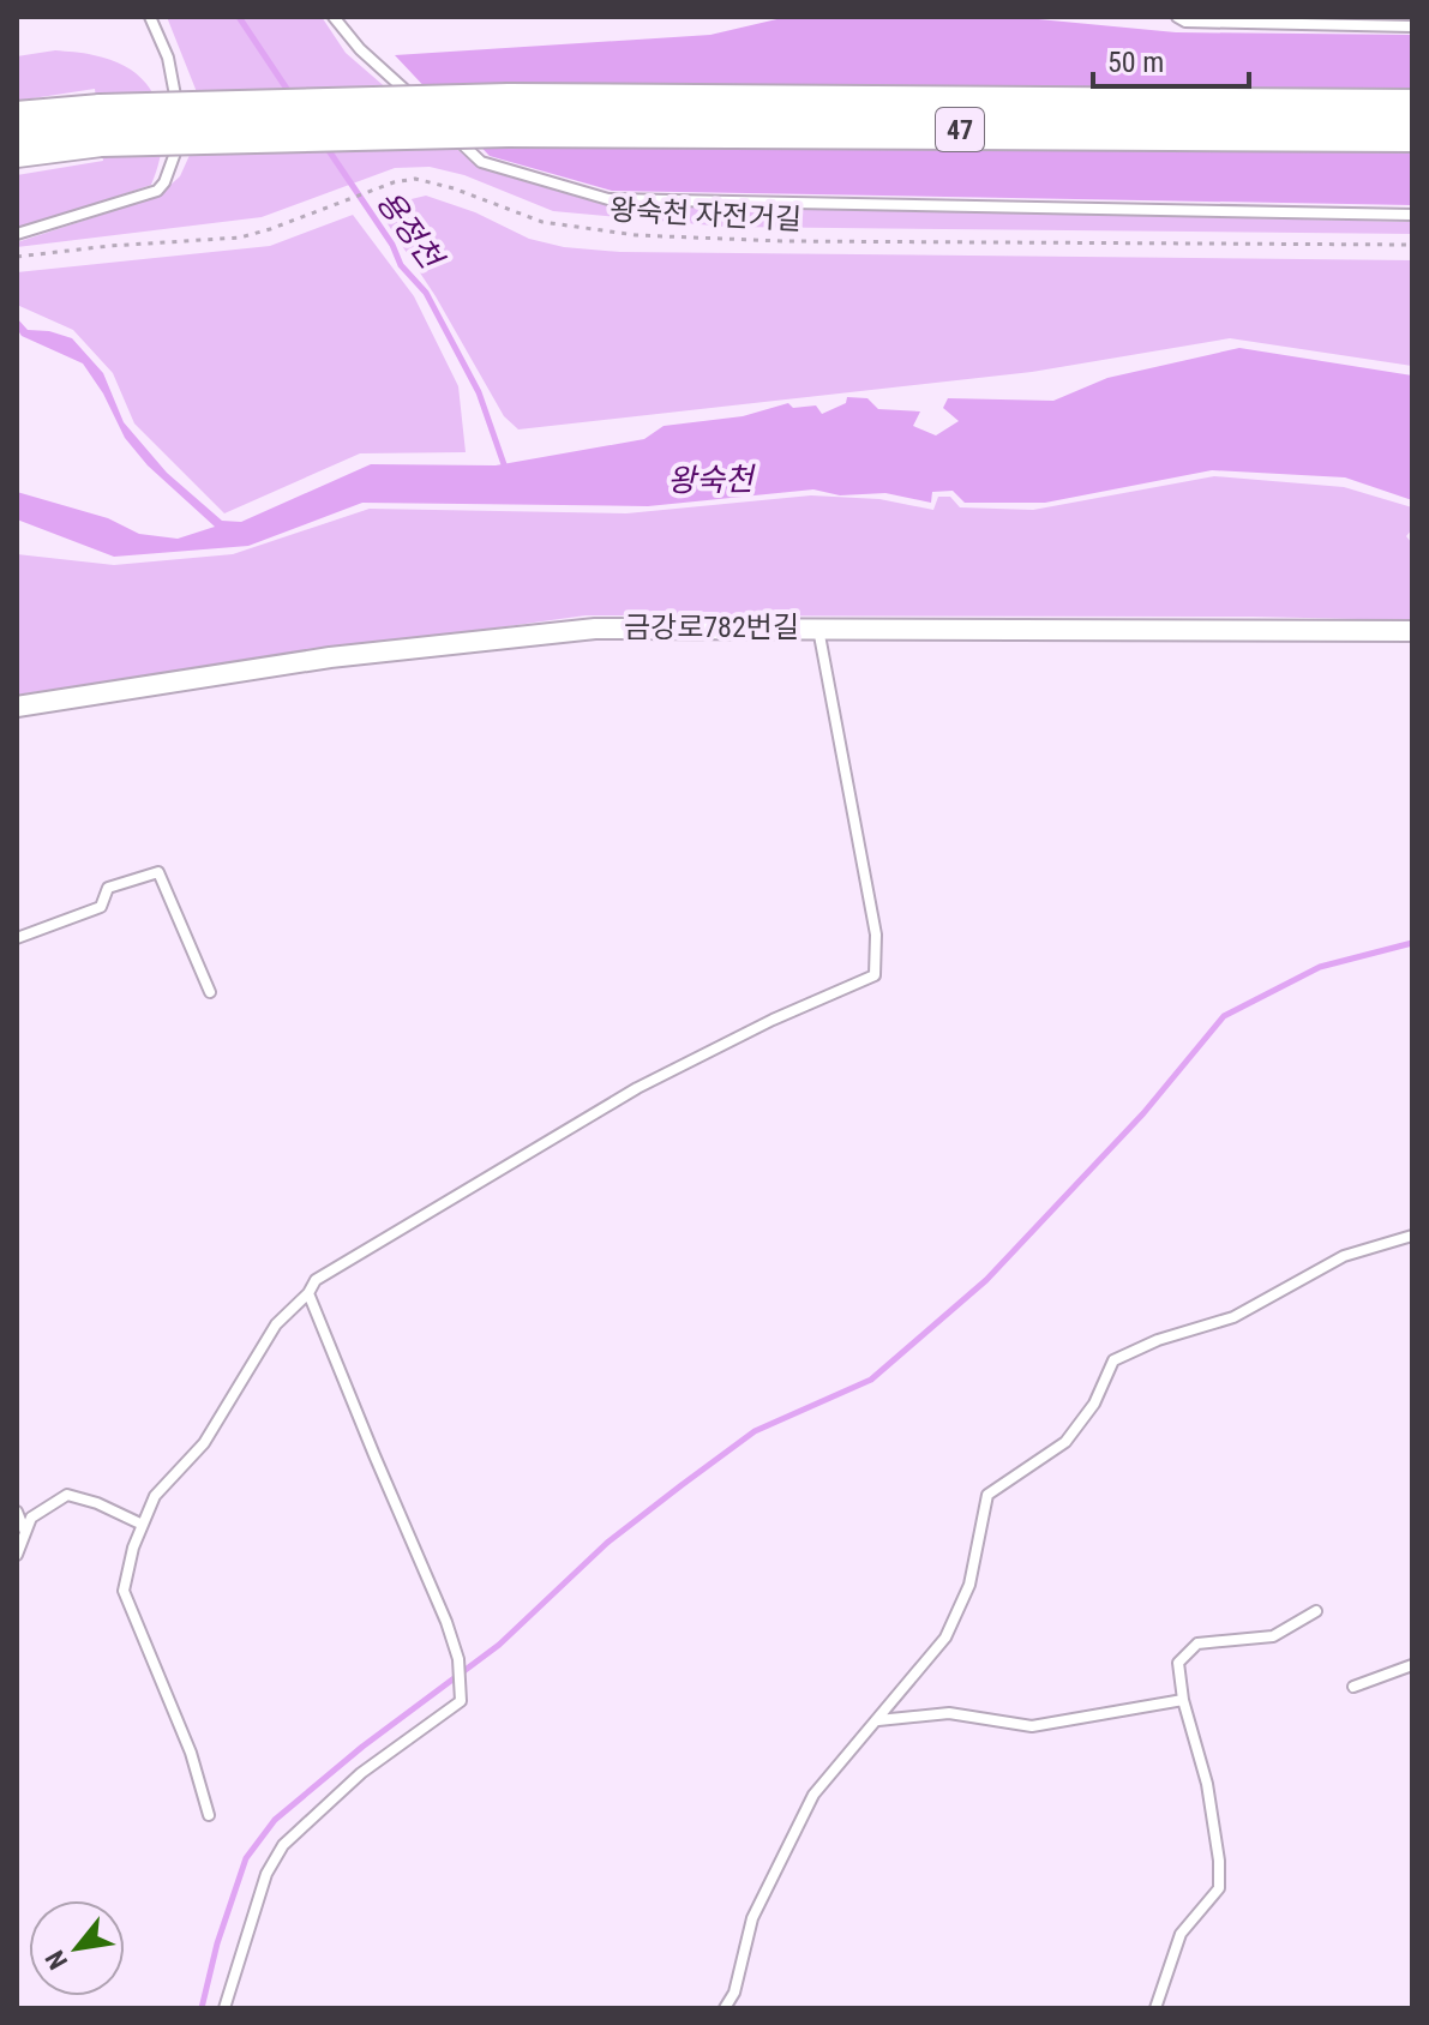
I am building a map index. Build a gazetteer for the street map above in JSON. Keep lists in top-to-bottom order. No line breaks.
{"streets":{"highway":["47"],"street":["금강로782번길"],"path":["왕숙천 자전거길"]},"water":["용정천","왕숙천"],"scale_bar":"50 m","north":"bottom left"}
